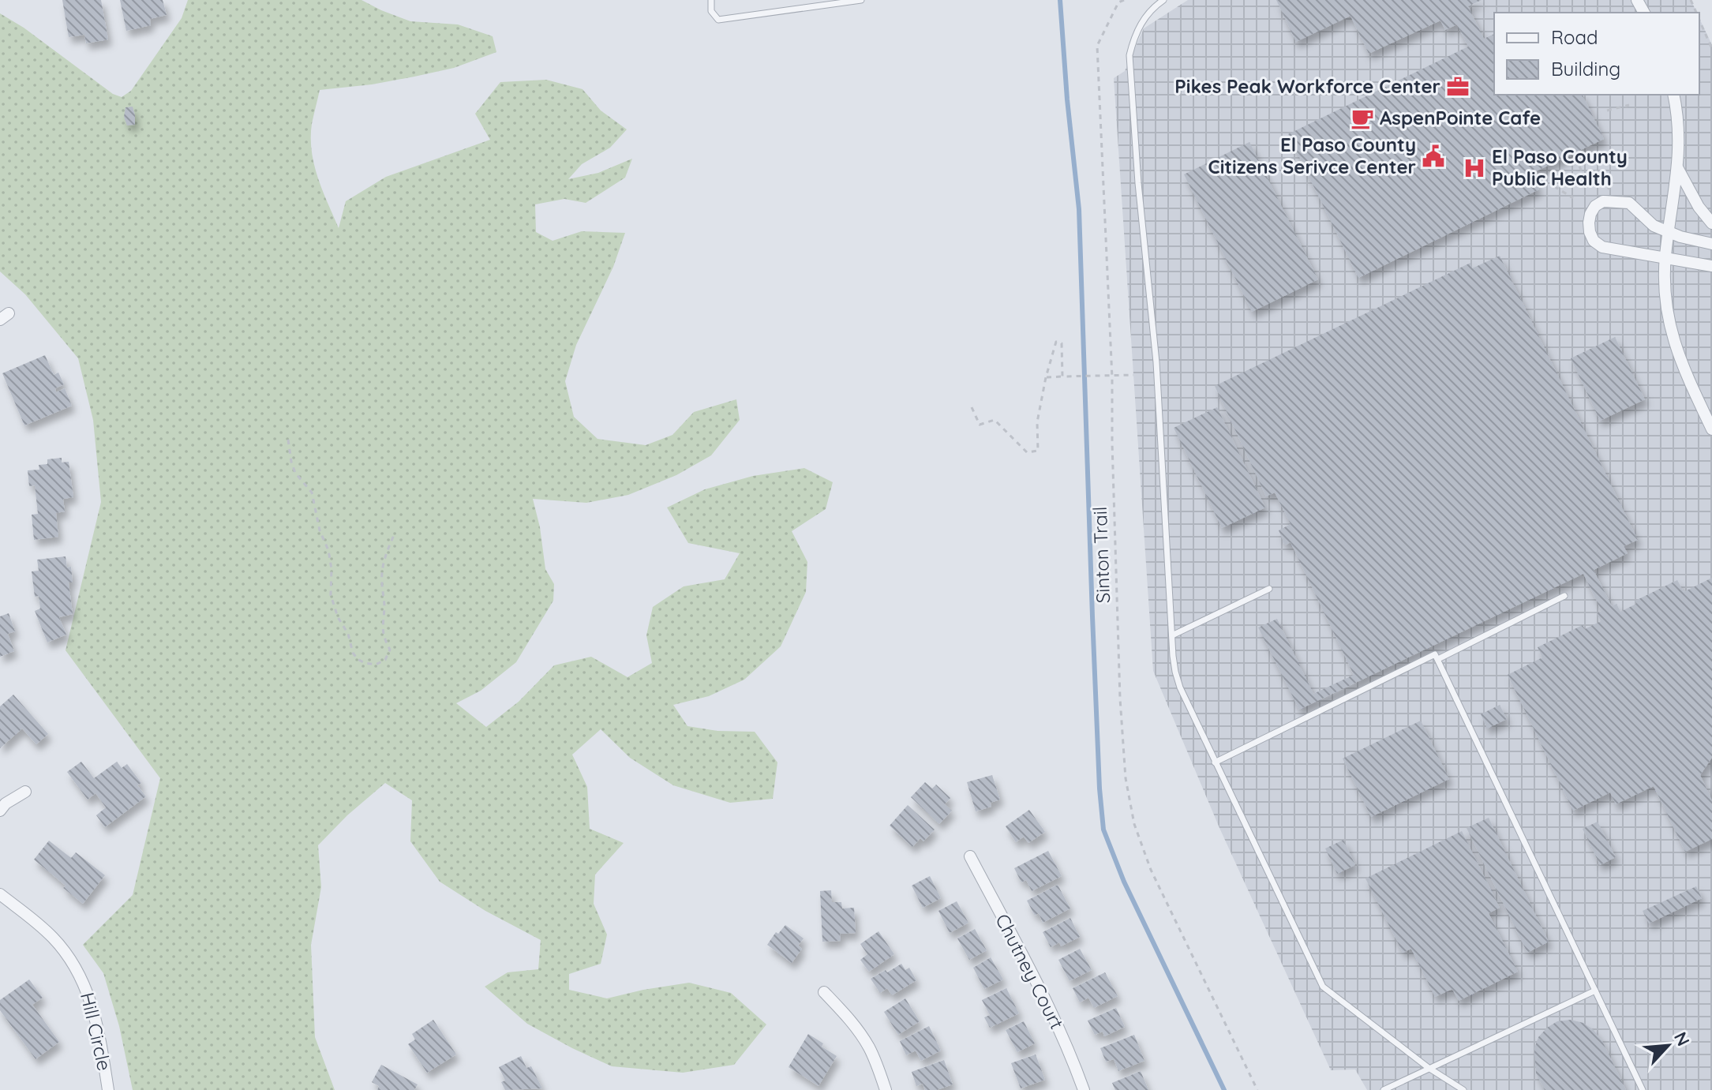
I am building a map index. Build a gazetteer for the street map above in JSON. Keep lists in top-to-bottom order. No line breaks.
{"streets":{"street":["Chutney Court","Hill Circle"],"path":["Sinton Trail"]},"places":{"office":["Pikes Peak Workforce Center"],"cafe":["AspenPointe Cafe"],"public building":["El Paso County Citizens Serivce Center"],"hospital":["El Paso County Public Health"]},"legend":["Road","Building"],"north":"top right"}
